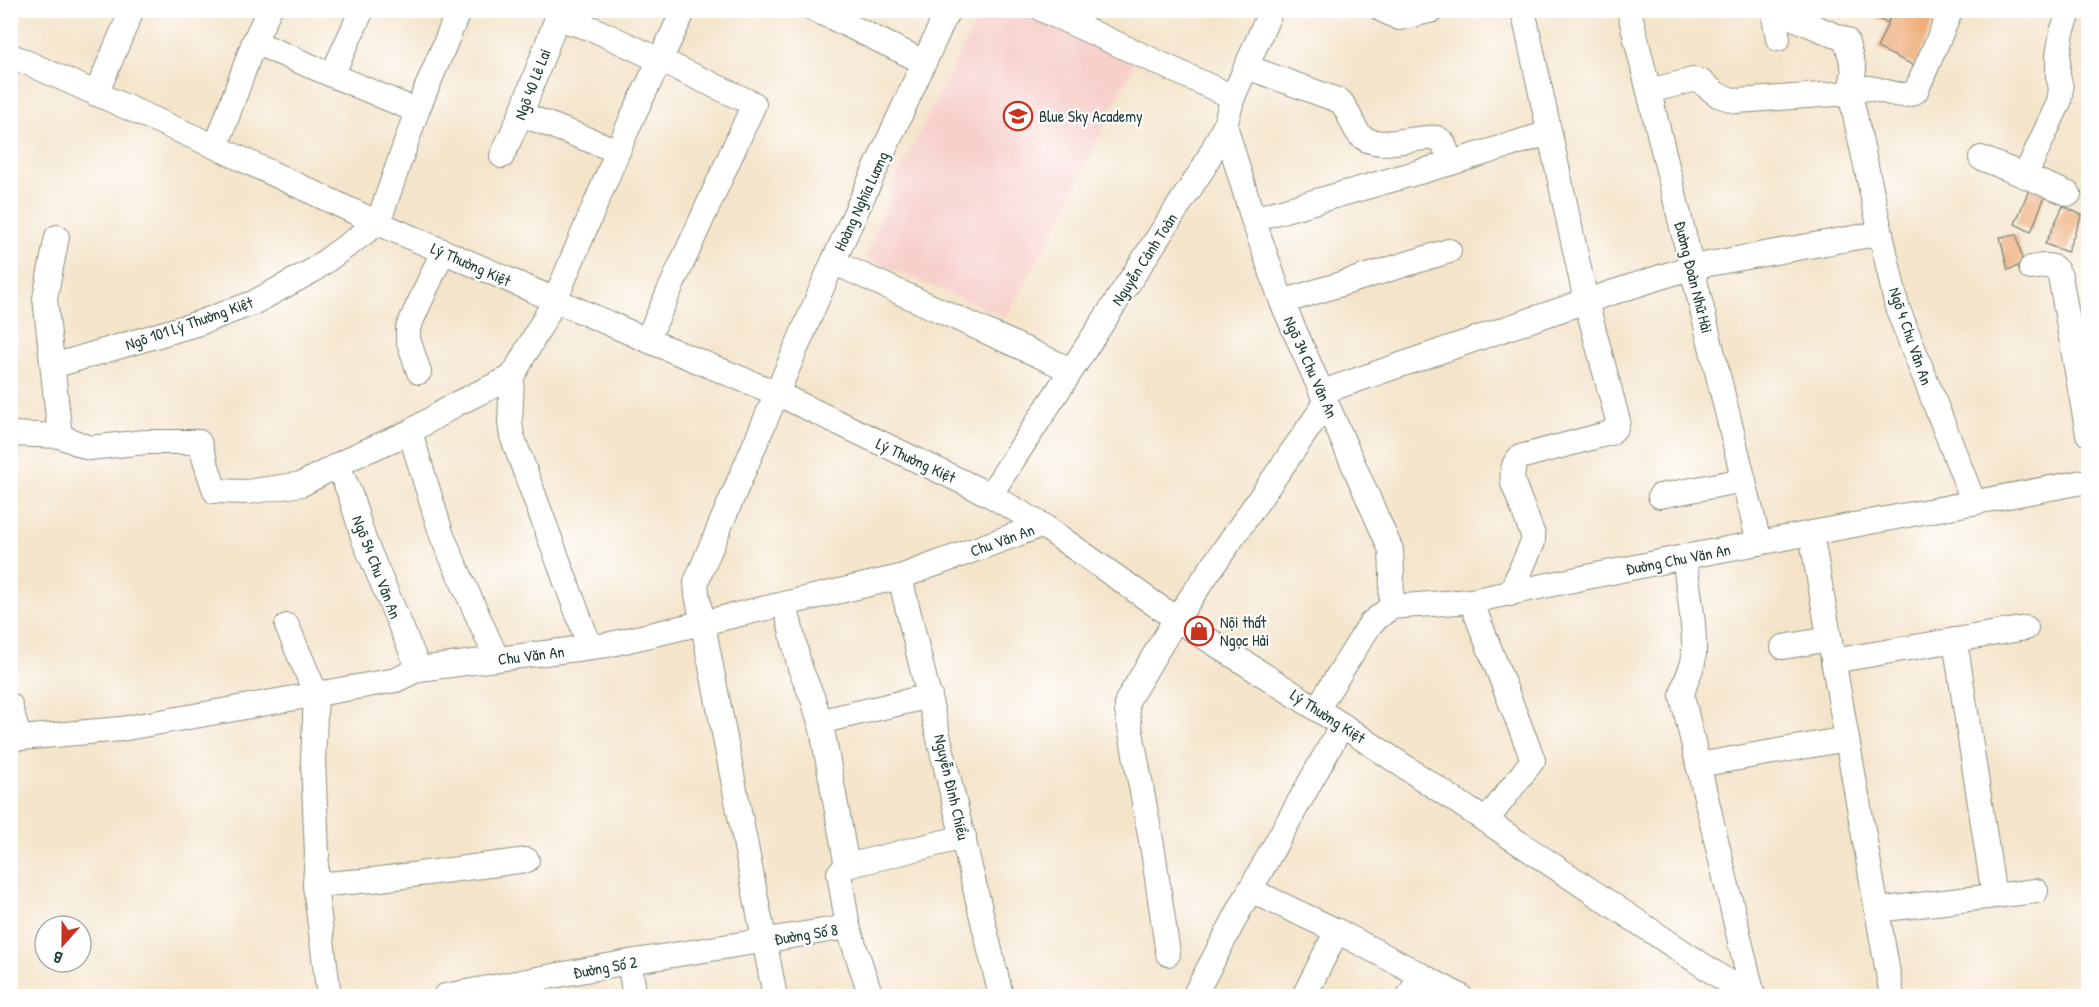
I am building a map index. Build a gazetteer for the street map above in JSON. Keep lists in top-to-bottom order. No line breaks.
{"streets":{"street":["Ngõ 40 Lê Lai","Hoàng Nghĩa Lương","Nguyễn Cảnh Toàn","Lý Thường Kiệt","Đường Đoàn Nhữ Hài","Ngõ 101 Lý Thường Kiệt","Ngõ 4 Chu Văn An","Ngõ 34 Chu Văn An","Chu Văn An","Đường Chu Văn An","Ngõ 54 Chu Văn An","Nguyễn Đình Chiểu","Đường Số 8","Đường Số 2"]},"crossings":[["Hoàng Nghĩa Lương","Lý Thường Kiệt"],["Hoàng Nghĩa Lương","Chu Văn An"],["Hoàng Nghĩa Lương","Đường Số 8"],["Hoàng Nghĩa Lương","Đường Số 2"],["Nguyễn Cảnh Toàn","Lý Thường Kiệt"],["Nguyễn Cảnh Toàn","Ngõ 34 Chu Văn An"],["Lý Thường Kiệt","Ngõ 101 Lý Thường Kiệt"],["Lý Thường Kiệt","Chu Văn An"],["Đường Đoàn Nhữ Hài","Đường Chu Văn An"],["Ngõ 4 Chu Văn An","Đường Chu Văn An"],["Ngõ 34 Chu Văn An","Đường Chu Văn An"],["Chu Văn An","Ngõ 54 Chu Văn An"],["Chu Văn An","Nguyễn Đình Chiểu"],["Đường Số 8","Đường Số 2"]],"places":{"school or university":["Blue Sky Academy"],"shop":["Nội thất Ngọc Hải"]},"north":"bottom"}
